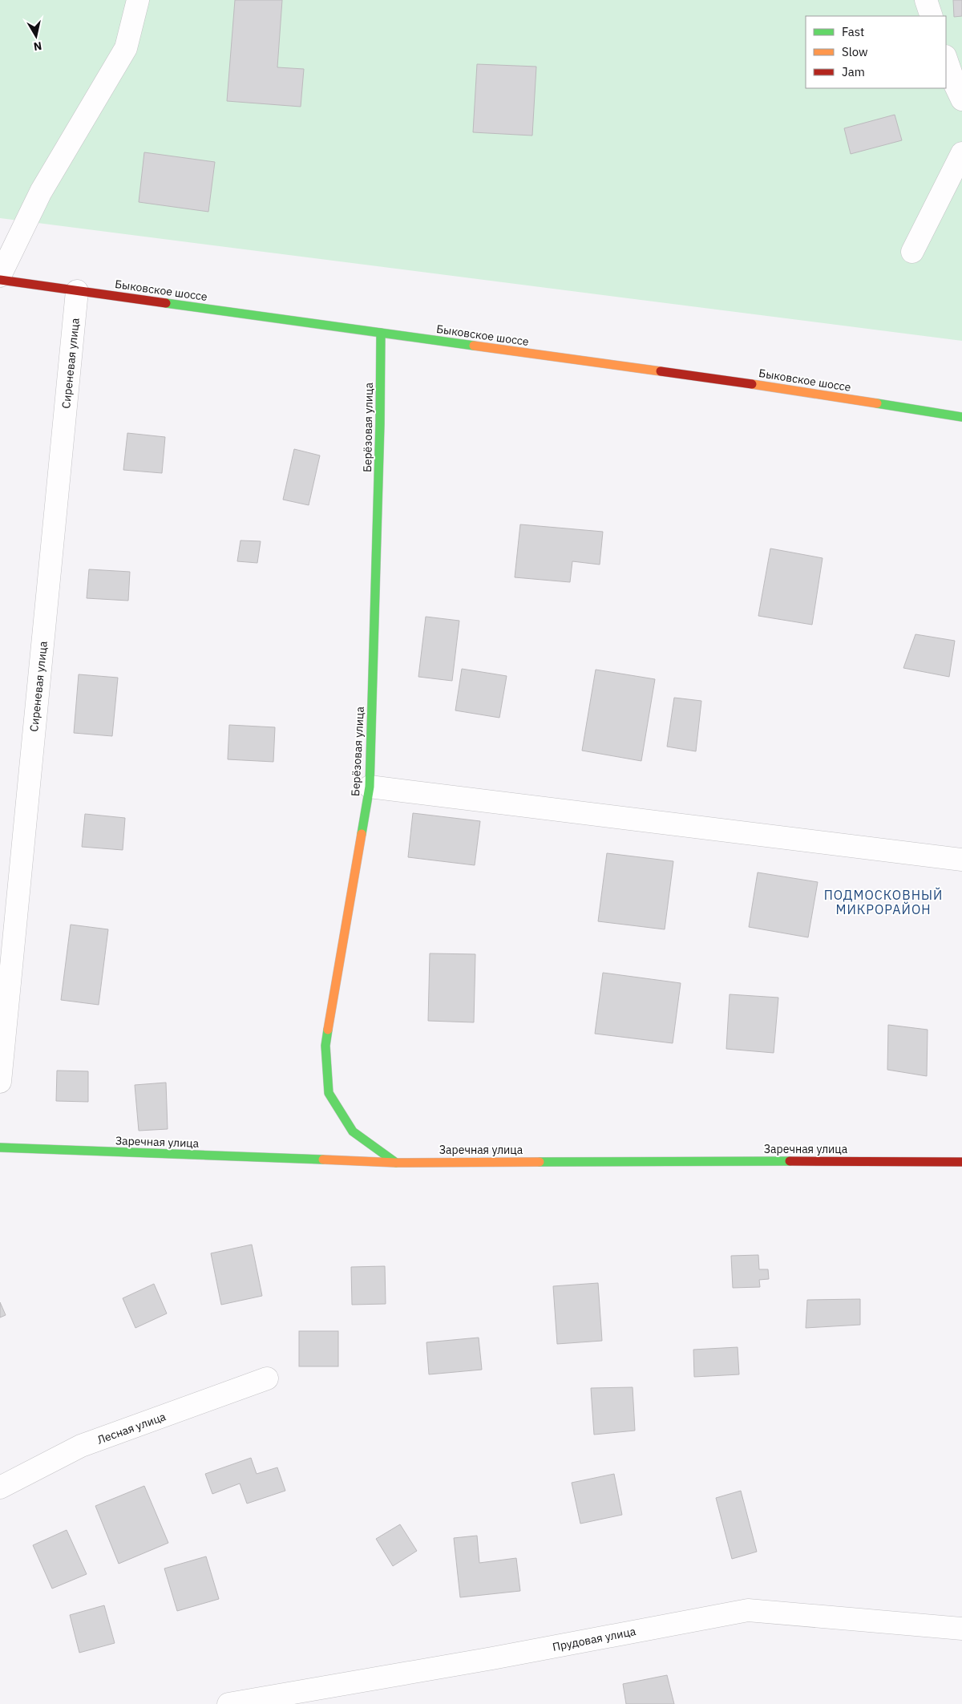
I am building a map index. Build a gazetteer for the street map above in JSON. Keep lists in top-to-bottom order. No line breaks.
{"streets":{"street":["Быковское шоссе","Сиреневая улица","Берёзовая улица","Заречная улица","Лесная улица","Прудовая улица"]},"crossings":[["Быковское шоссе","Сиреневая улица"],["Быковское шоссе","Берёзовая улица"],["Берёзовая улица","Заречная улица"]],"districts":["ПОДМОСКОВНЫЙ МИКРОРАЙОН"],"legend":["Fast","Slow","Jam"],"north":"bottom"}
